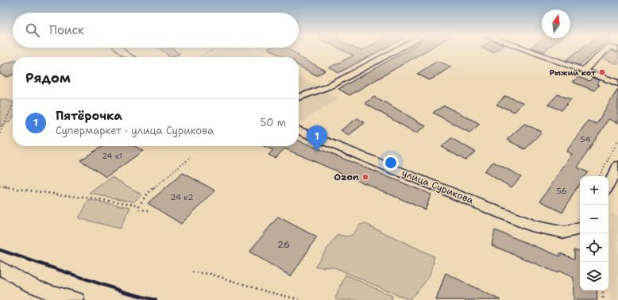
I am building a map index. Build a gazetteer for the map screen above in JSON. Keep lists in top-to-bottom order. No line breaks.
{"streets":{"street":["улица Сурикова"]},"places":["Рыжий кот","Ozon"],"house_numbers":["54","24 к1","56","24 к2","26"],"north":"top","page":{"search":"Поиск","heading":"Рядом","list":[{"mark":"1","name":"Пятёрочка","note":"Супермаркет · улица Сурикова","value":"50 m"}],"pins":"1","map_buttons":["+","−"]}}
